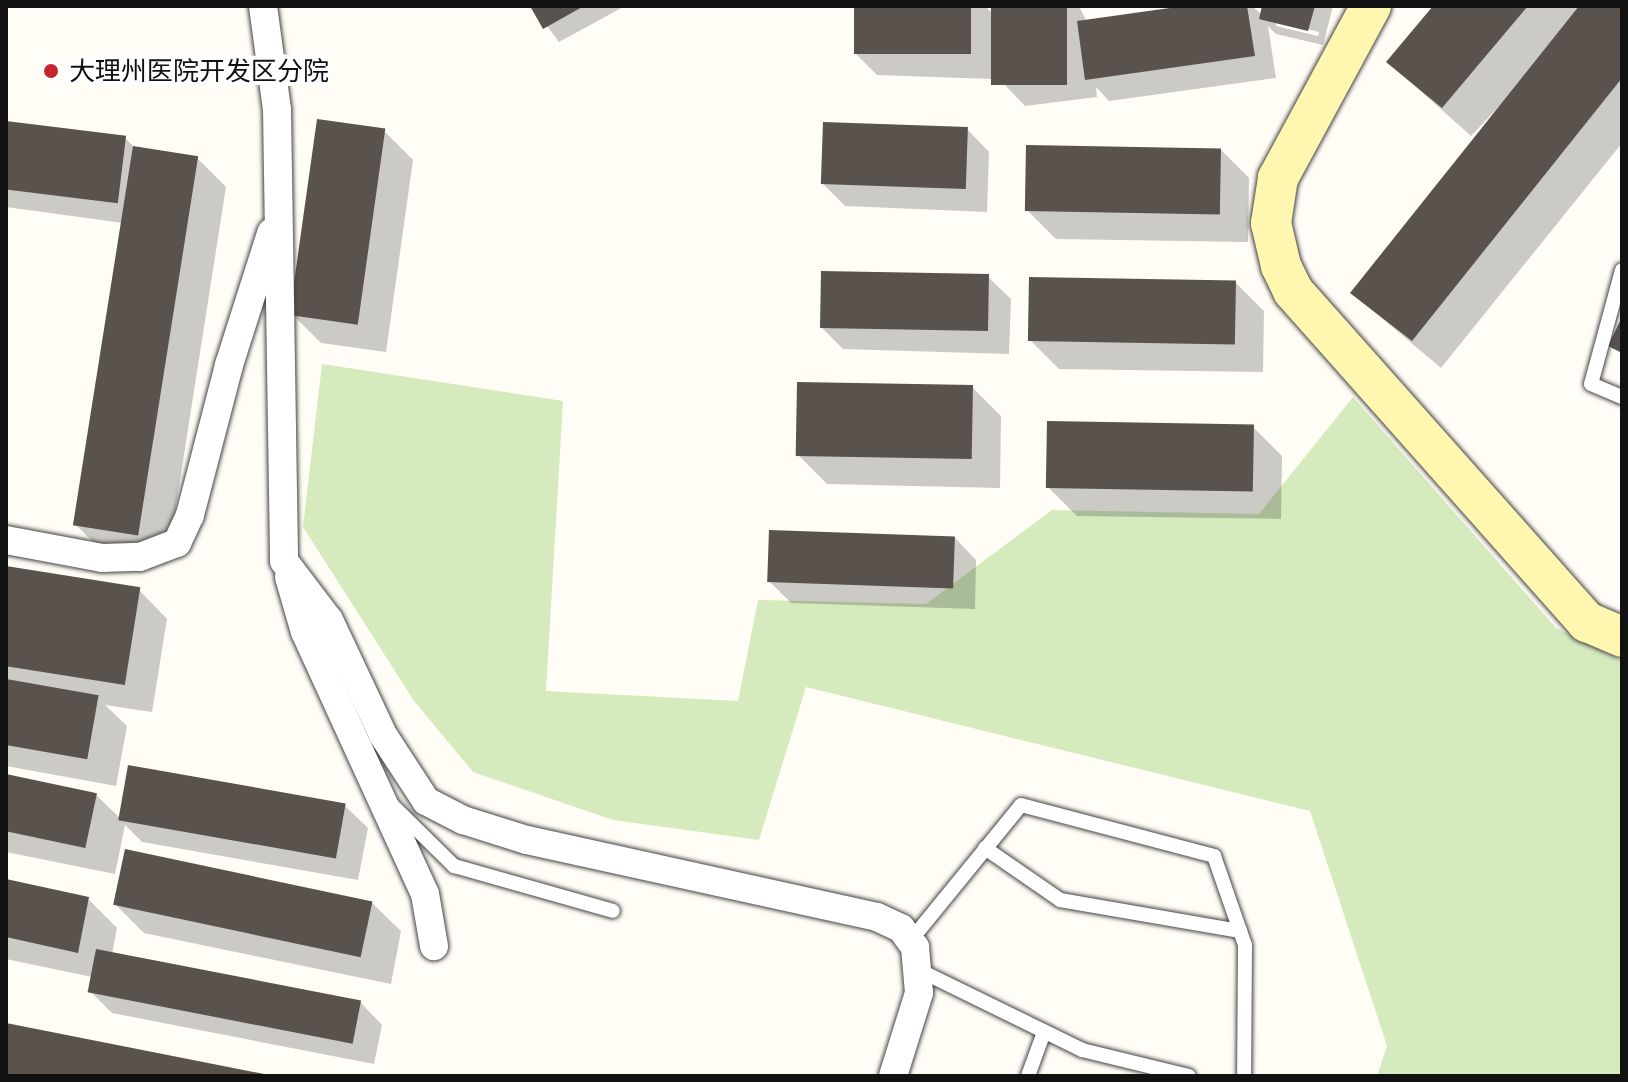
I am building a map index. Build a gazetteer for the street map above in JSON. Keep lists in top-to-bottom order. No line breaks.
{"places":["大理州医院开发区分院"]}
